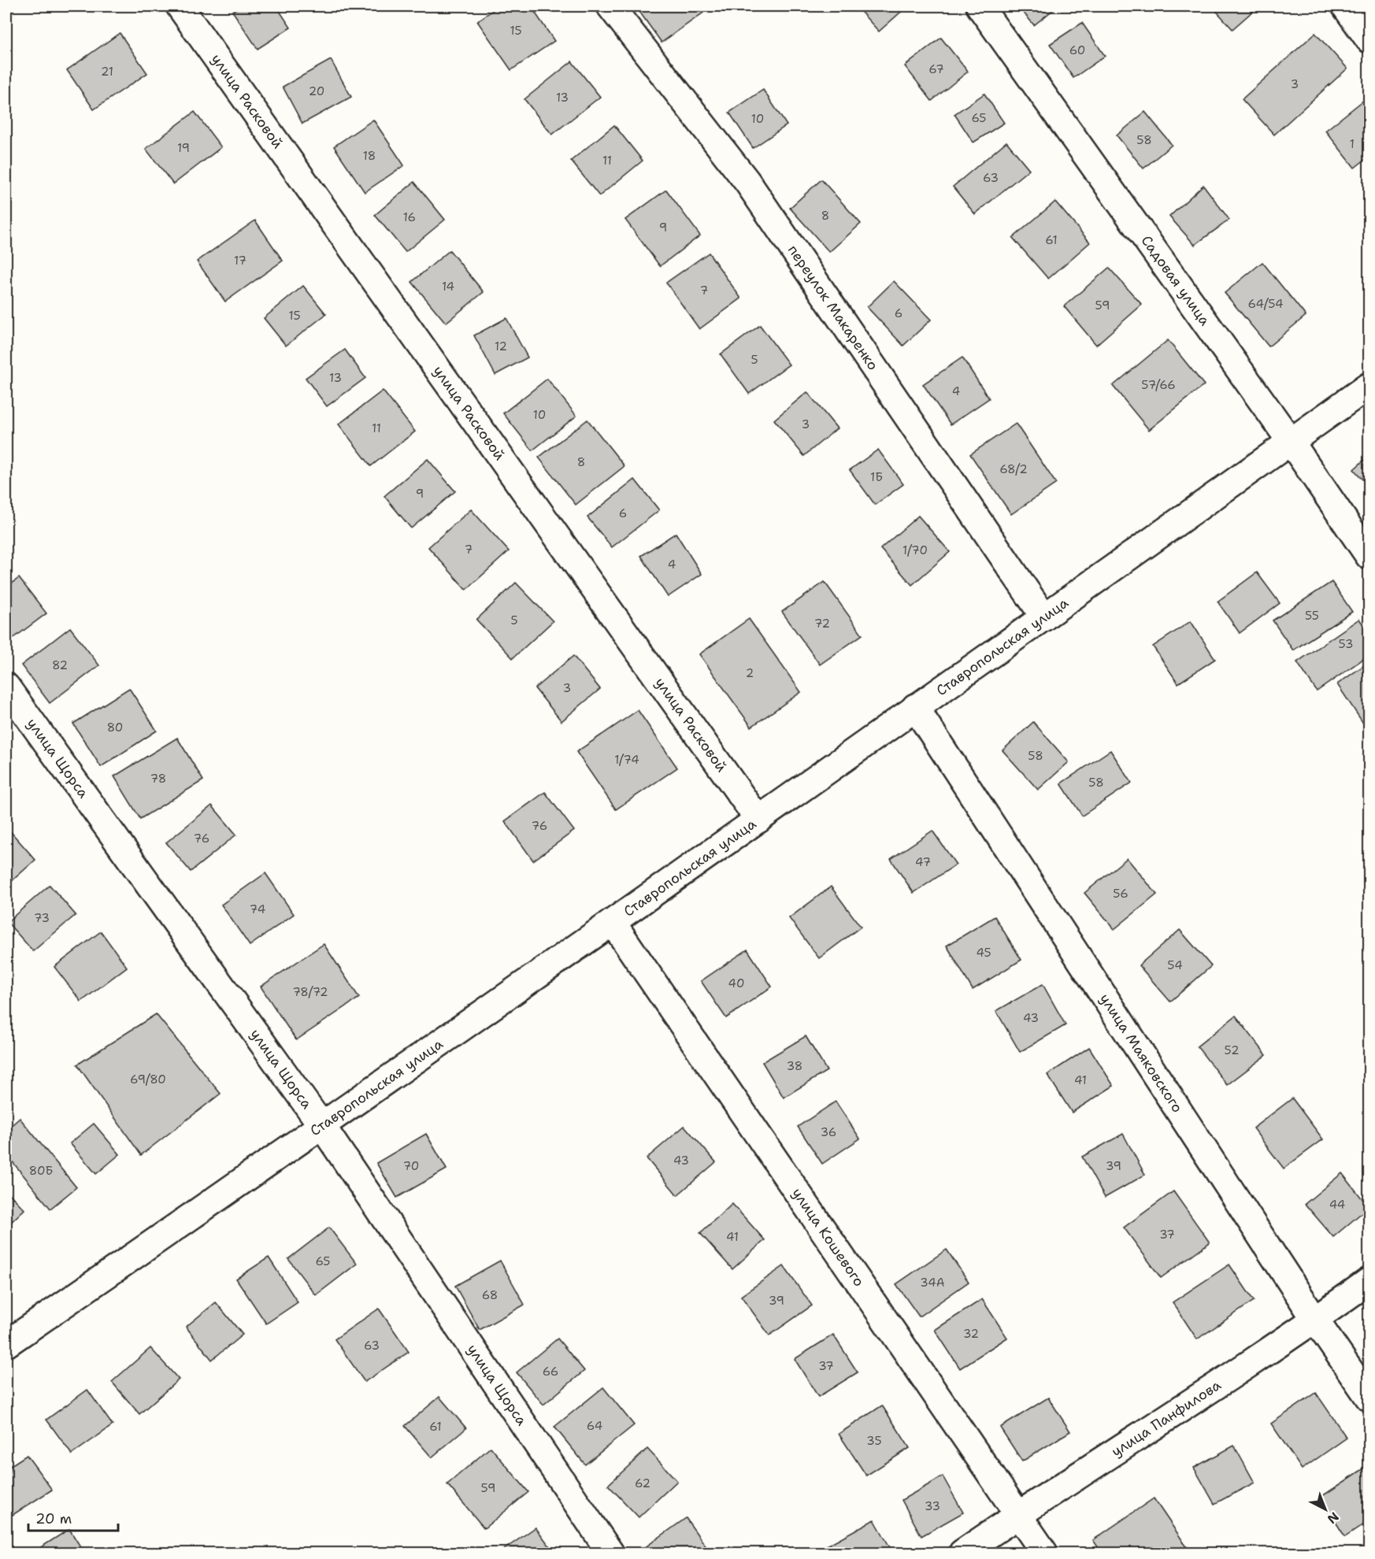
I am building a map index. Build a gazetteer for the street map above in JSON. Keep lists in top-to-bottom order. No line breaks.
{"streets":{"street":["улица Расковой","Садовая улица","переулок Макаренко","Ставропольская улица","улица Щорса","улица Маяковского","улица Кошевого","улица Панфилова"]},"crossings":[["улица Расковой","Ставропольская улица"],["Садовая улица","Ставропольская улица"],["переулок Макаренко","Ставропольская улица"],["Ставропольская улица","улица Щорса"],["Ставропольская улица","улица Маяковского"],["Ставропольская улица","улица Кошевого"],["улица Маяковского","улица Панфилова"],["улица Кошевого","улица Панфилова"]],"house_numbers":["15","60","67","21","3","20","13","65","10","58","1","19","18","11","63","8","16","9","61","17","14","7","64/54","59","6","15","12","5","13","57/66","4","10","3","11","8","68/2","1Б","9","6","7","1/70","4","55","5","72","53","82","2","3","80","58","1/74","78","58","76","76","47","56","74","73","45","54","40","78/72","43","52","38","69/80","41","36","43","70","39","80Б","44","37","41","65","34А","68","39","32","63","37","66","64","61","35","62","59","33"],"scale_bar":"20 m","north":"bottom right"}
